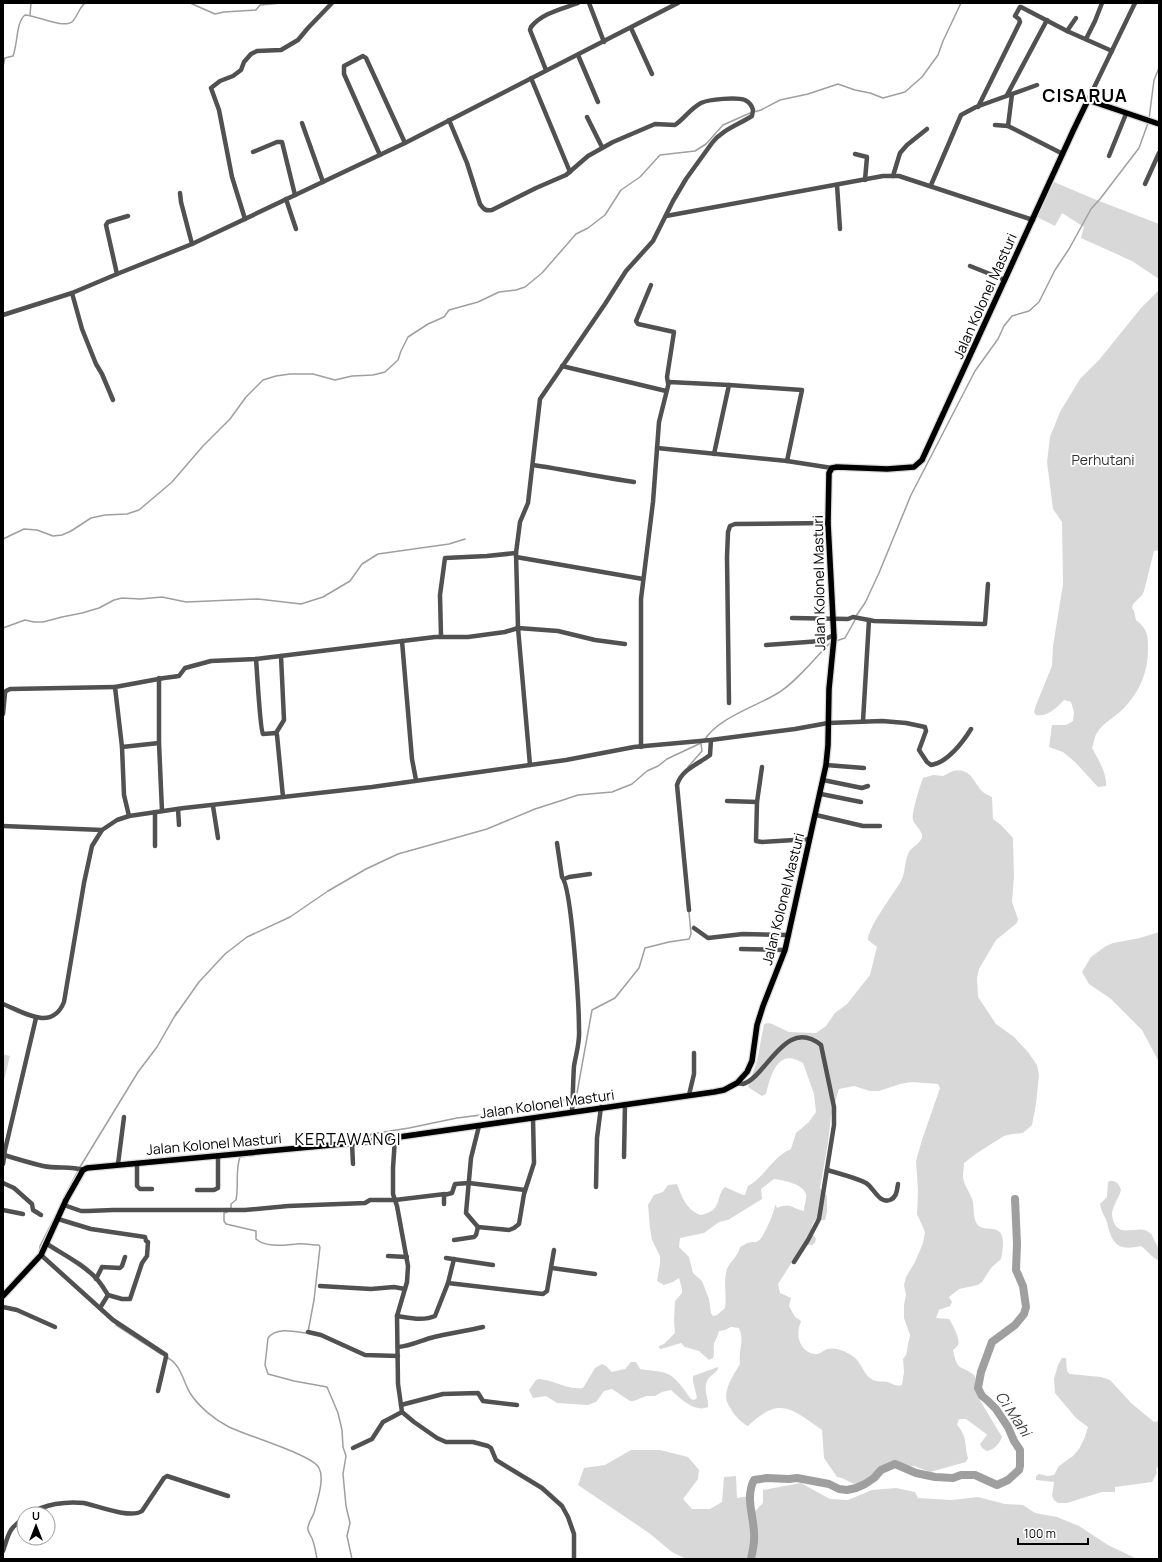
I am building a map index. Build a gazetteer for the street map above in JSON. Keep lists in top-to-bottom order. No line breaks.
{"streets":{"main road":["Jalan Kolonel Masturi"]},"districts":["CISARUA","KERTAWANGI"],"water":["Ci Mahi"],"parks":["Perhutani"],"scale_bar":"100 m","north":"top"}
